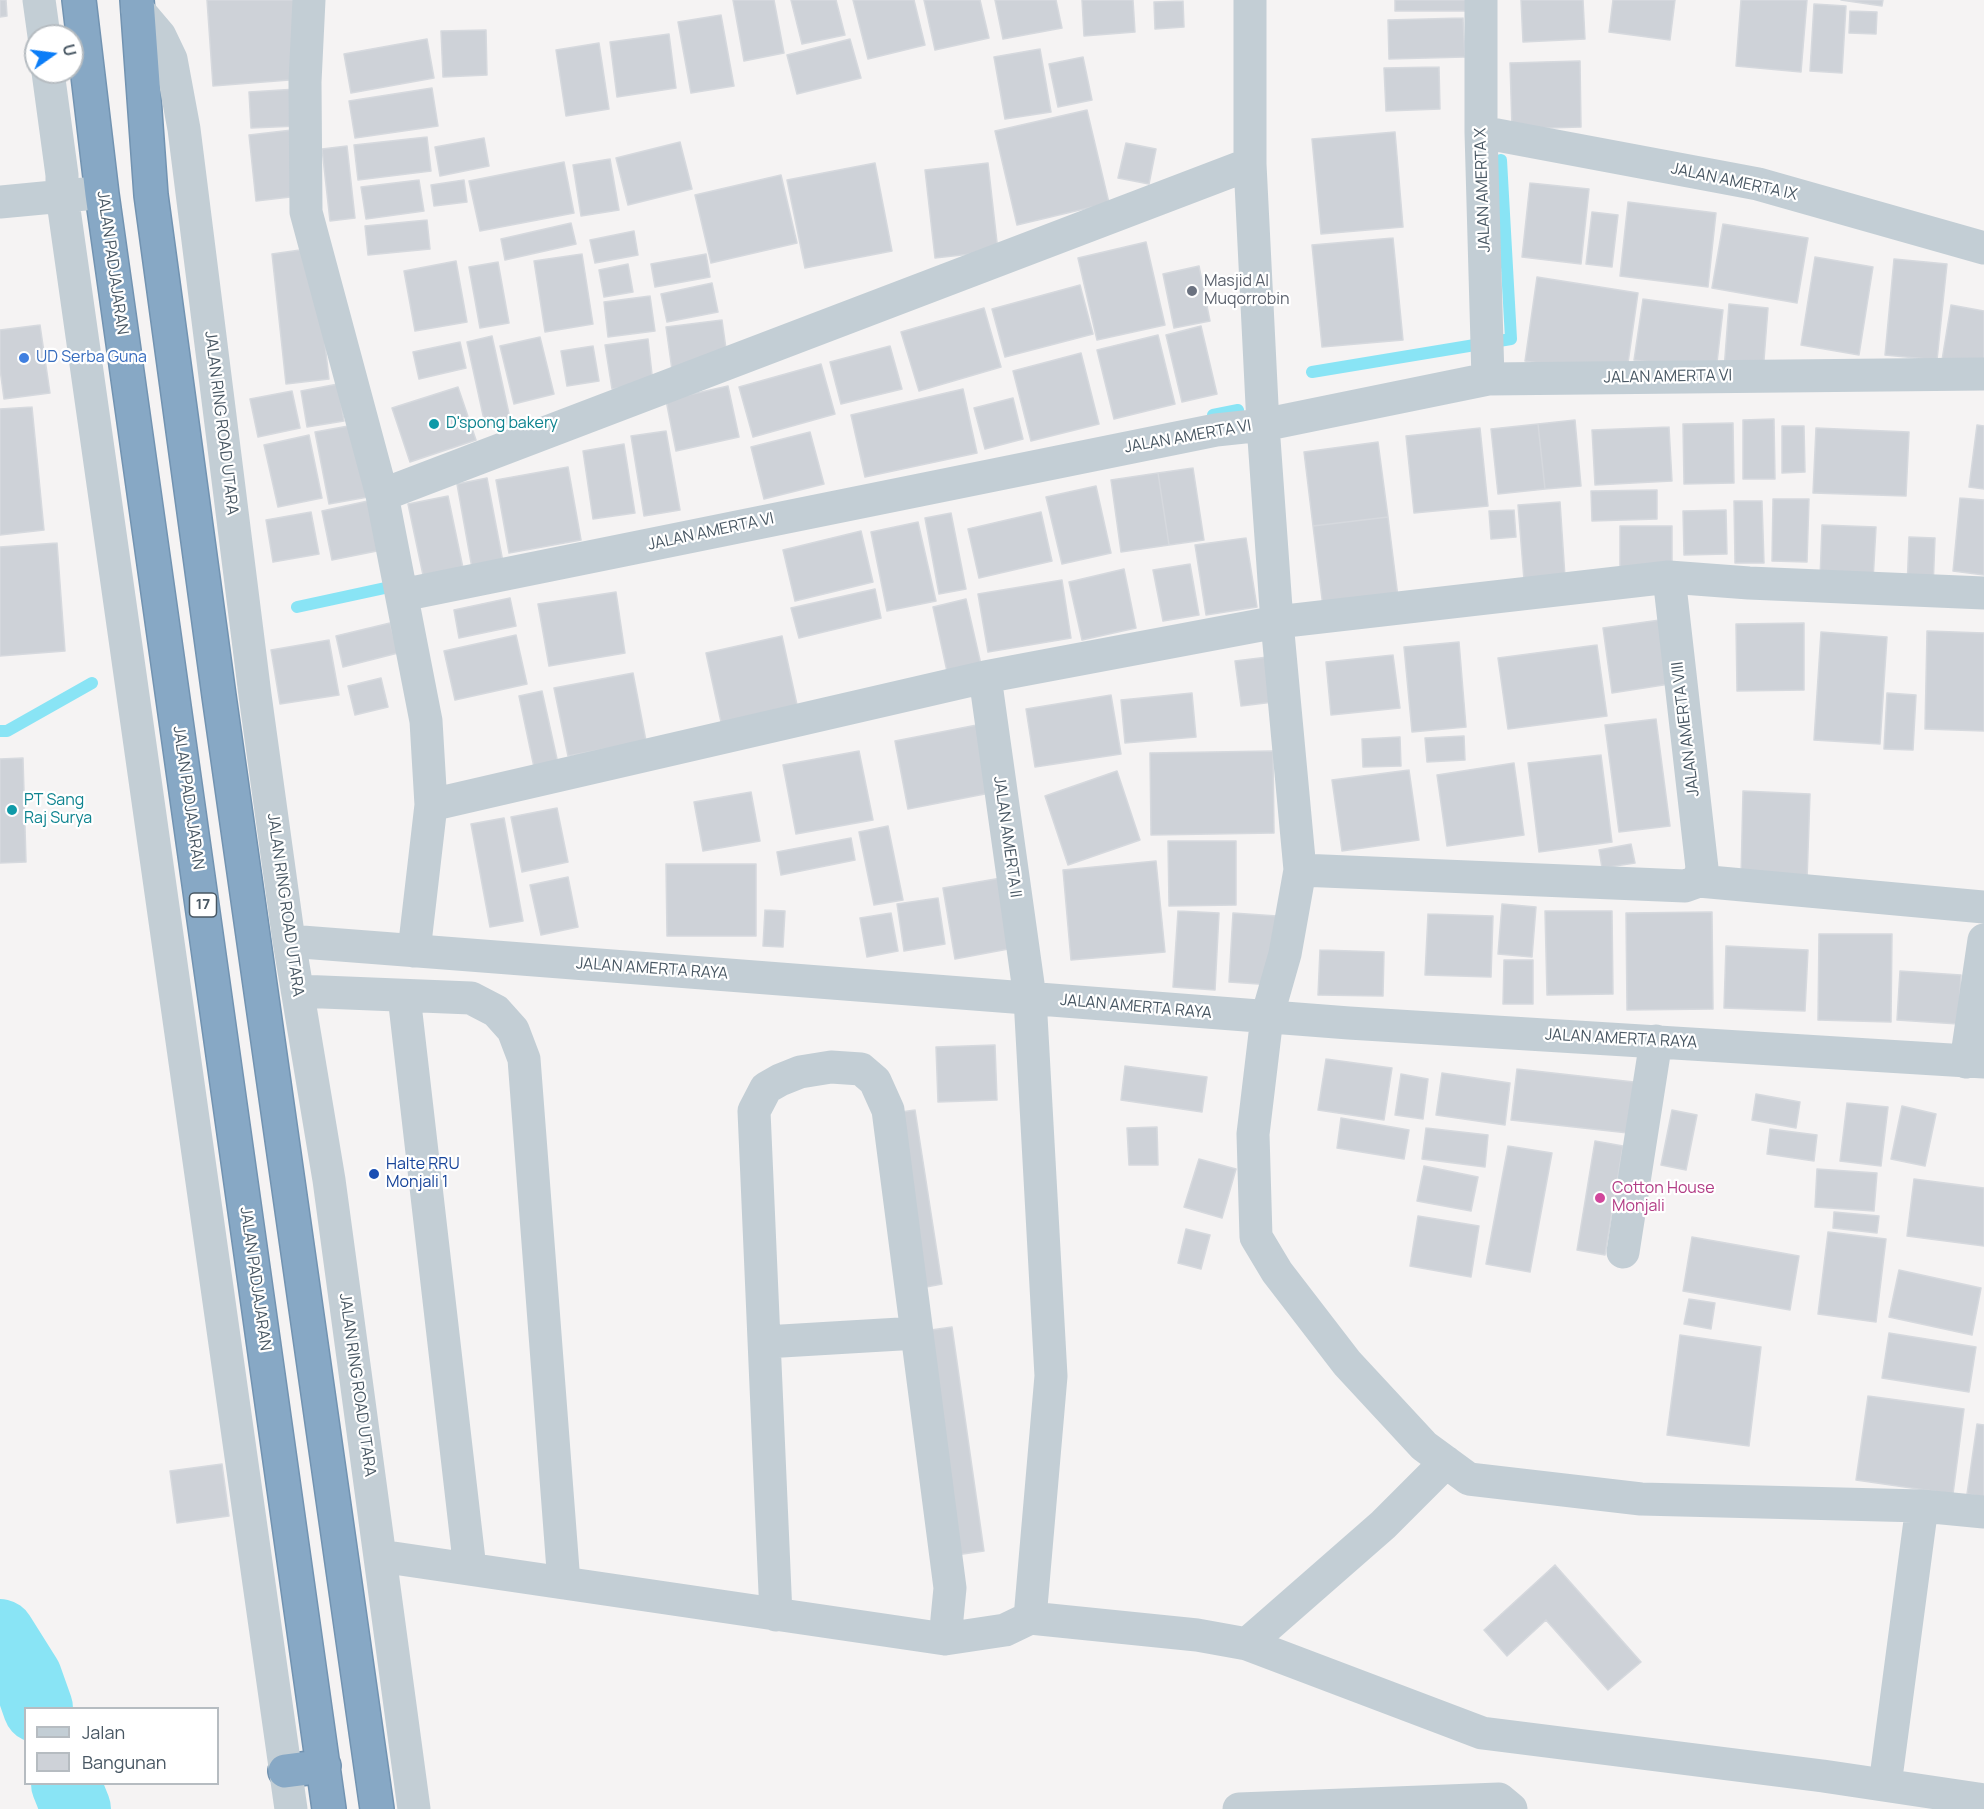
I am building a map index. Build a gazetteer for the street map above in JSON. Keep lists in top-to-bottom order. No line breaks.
{"streets":{"highway":["JALAN PADJAJARAN","17"],"street":["JALAN AMERTA IX","JALAN AMERTA X","JALAN AMERTA VI","JALAN RING ROAD UTARA","JALAN AMERTA VIII","JALAN AMERTA II","JALAN AMERTA RAYA"]},"crossings":[["JALAN AMERTA IX","JALAN AMERTA X"],["JALAN AMERTA X","JALAN AMERTA VI"],["JALAN RING ROAD UTARA","JALAN AMERTA RAYA"],["JALAN AMERTA II","JALAN AMERTA RAYA"]],"places":["Masjid Al Muqorrobin","UD Serba Guna","D'spong bakery","PT Sang Raj Surya","Halte RRU Monjali 1","Cotton House Monjali"],"legend":["Jalan","Bangunan"],"north":"right"}
